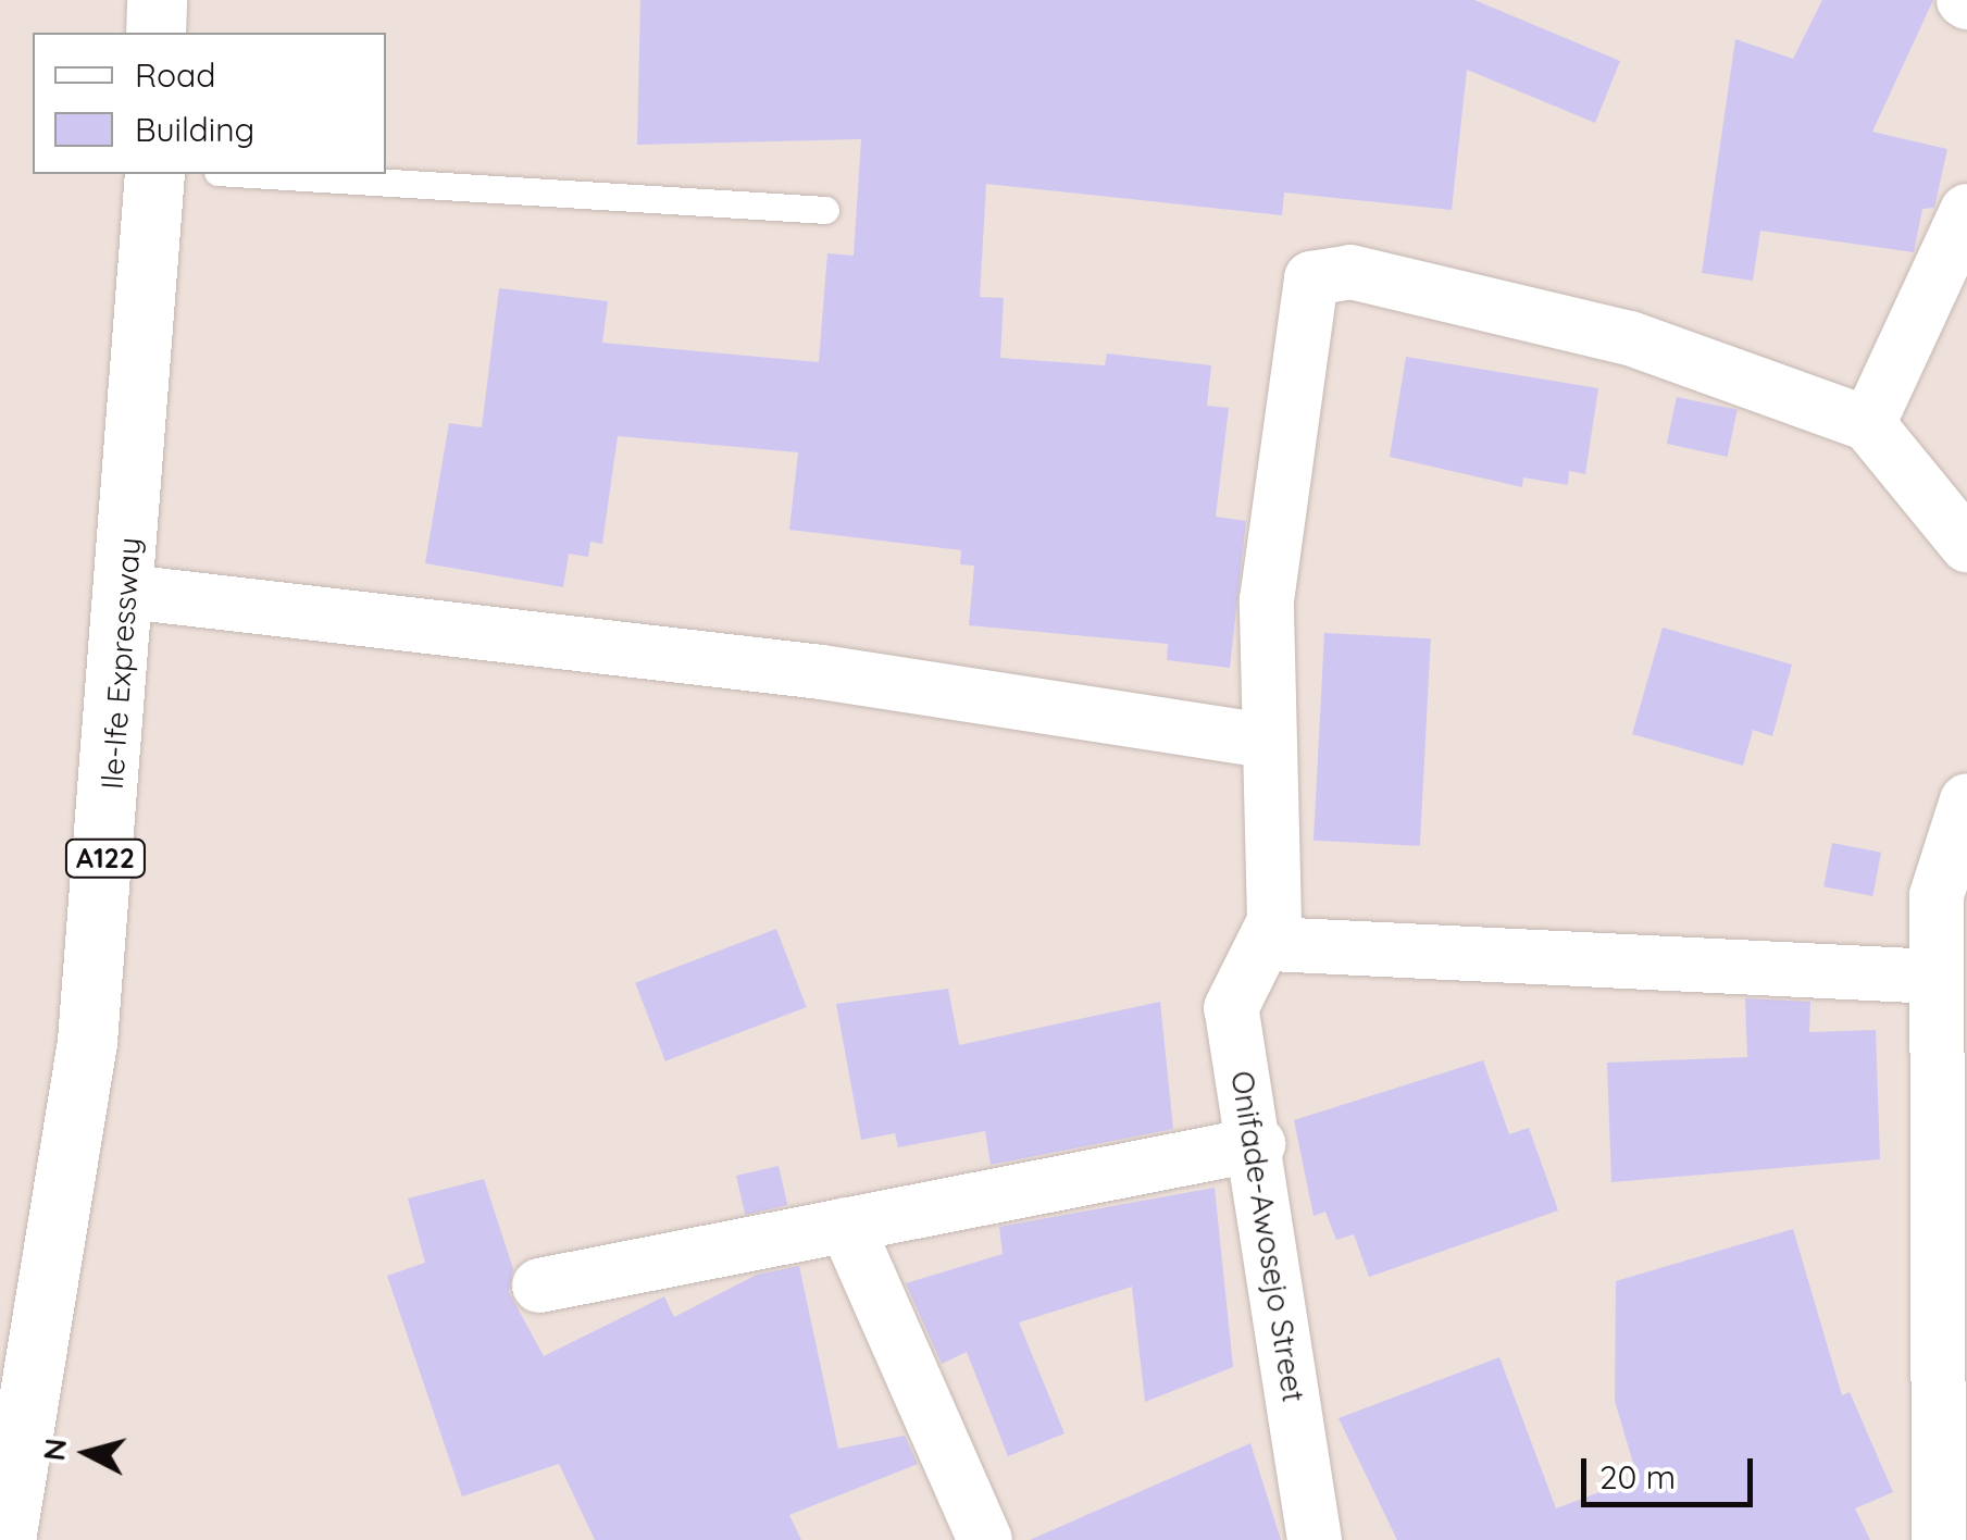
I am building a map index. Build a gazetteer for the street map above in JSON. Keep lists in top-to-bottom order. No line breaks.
{"streets":{"highway":["Ile-Ife Expressway","A122"],"street":["Onifade-Awosejo Street"]},"legend":["Road","Building"],"scale_bar":"20 m","north":"left"}
